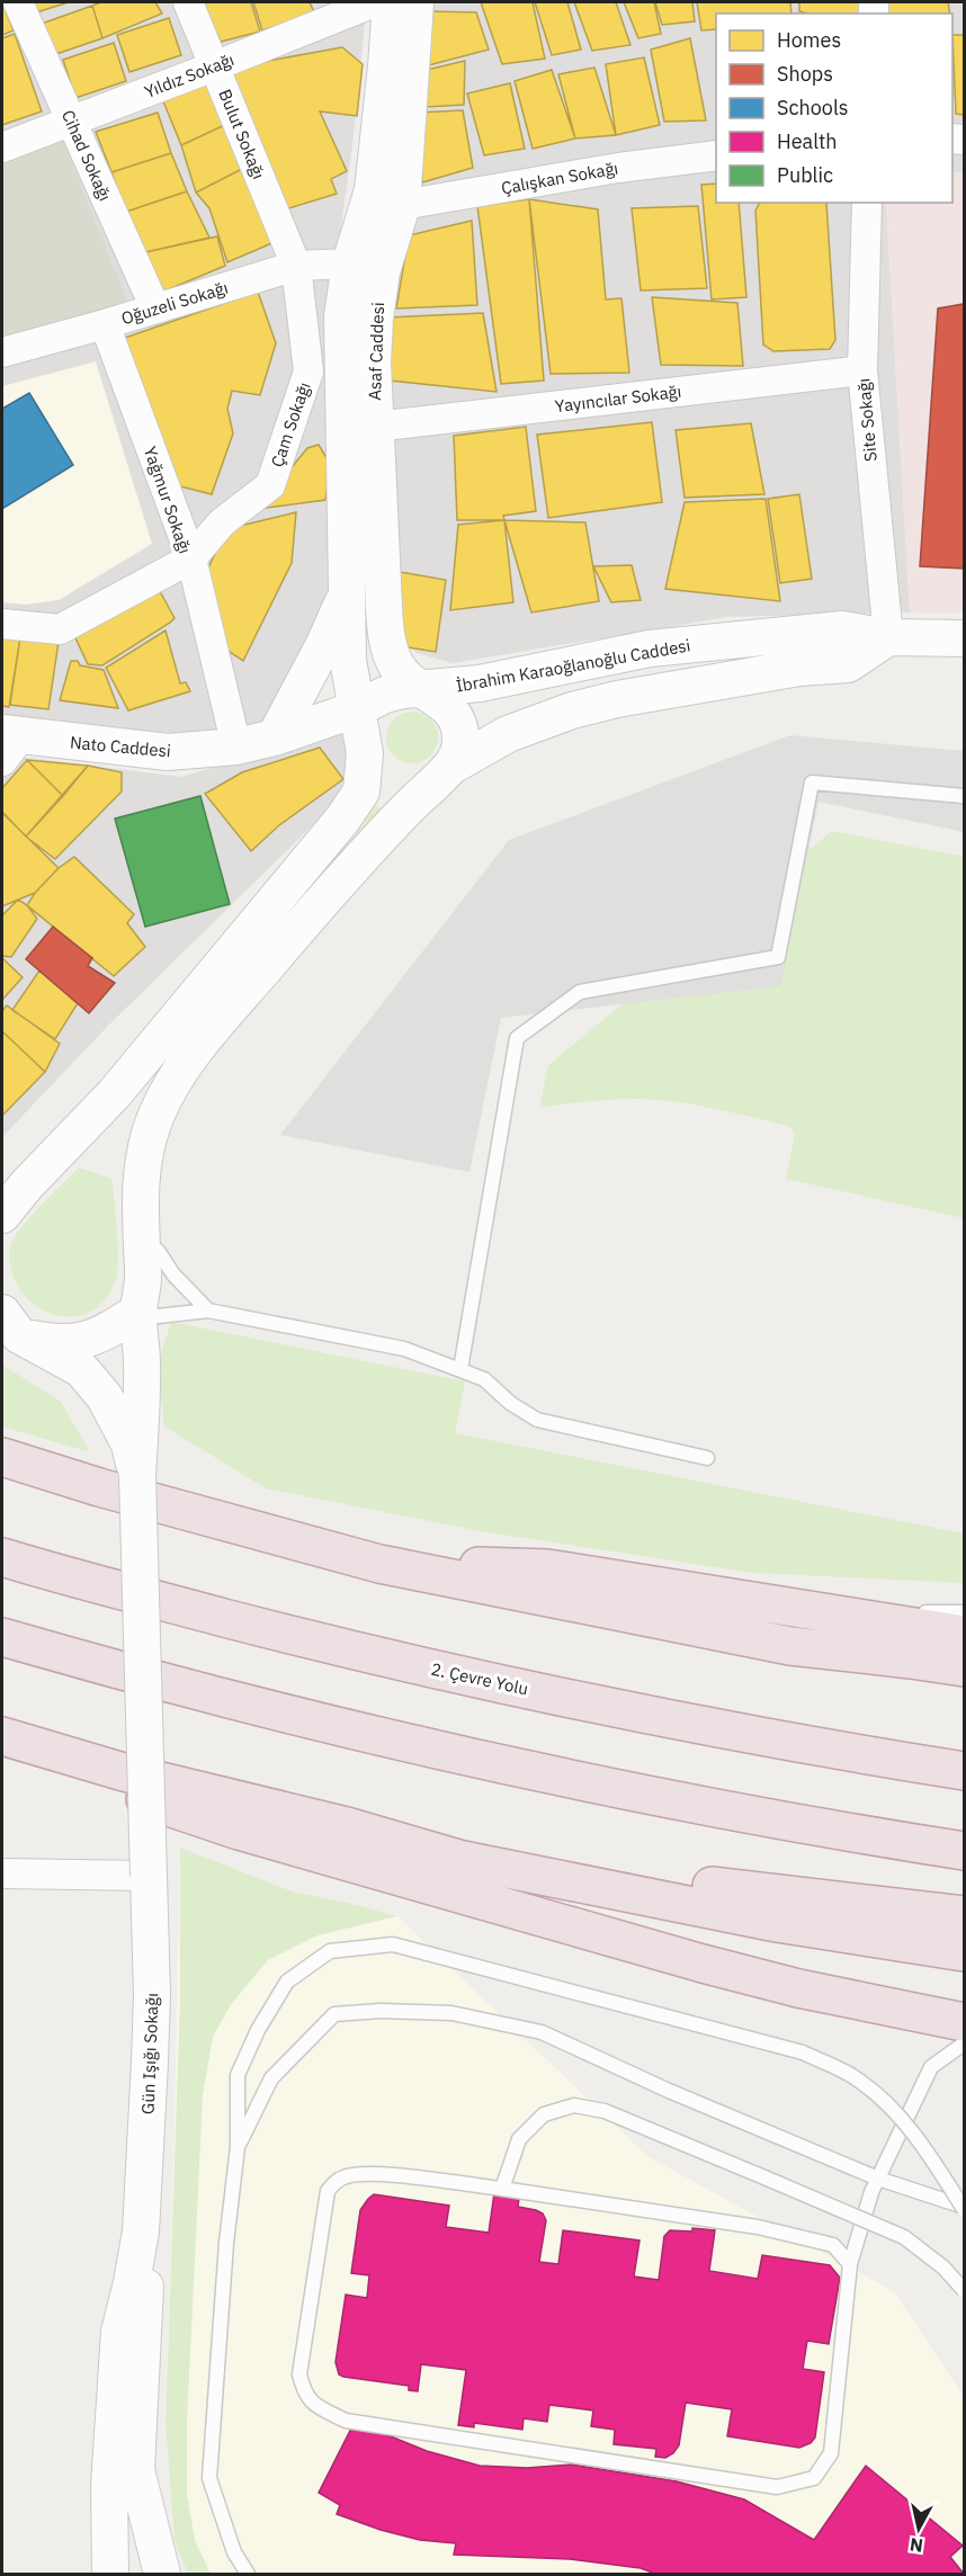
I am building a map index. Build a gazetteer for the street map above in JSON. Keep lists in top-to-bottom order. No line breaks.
{"streets":{"highway":["2. Çevre Yolu"],"street":["Yıldız Sokağı","Bulut Sokağı","Cihad Sokağı","Çalışkan Sokağı","Oğuzeli Sokağı","Asaf Caddesi","Yayıncılar Sokağı","Site Sokağı","Çam Sokağı","Yağmur Sokağı","İbrahim Karaoğlanoğlu Caddesi","Nato Caddesi","Gün Işığı Sokağı"]},"crossings":[["Yıldız Sokağı","Bulut Sokağı"],["Yıldız Sokağı","Cihad Sokağı"],["Bulut Sokağı","Oğuzeli Sokağı"],["Bulut Sokağı","Çam Sokağı"],["Cihad Sokağı","Oğuzeli Sokağı"],["Çalışkan Sokağı","Asaf Caddesi"],["Oğuzeli Sokağı","Asaf Caddesi"],["Oğuzeli Sokağı","Çam Sokağı"],["Oğuzeli Sokağı","Yağmur Sokağı"],["Asaf Caddesi","Yayıncılar Sokağı"],["Asaf Caddesi","İbrahim Karaoğlanoğlu Caddesi"],["Asaf Caddesi","Nato Caddesi"],["Yayıncılar Sokağı","Site Sokağı"],["Site Sokağı","İbrahim Karaoğlanoğlu Caddesi"],["Çam Sokağı","Yağmur Sokağı"],["İbrahim Karaoğlanoğlu Caddesi","Nato Caddesi"]],"legend":["Homes","Shops","Schools","Health","Public"],"north":"bottom"}
